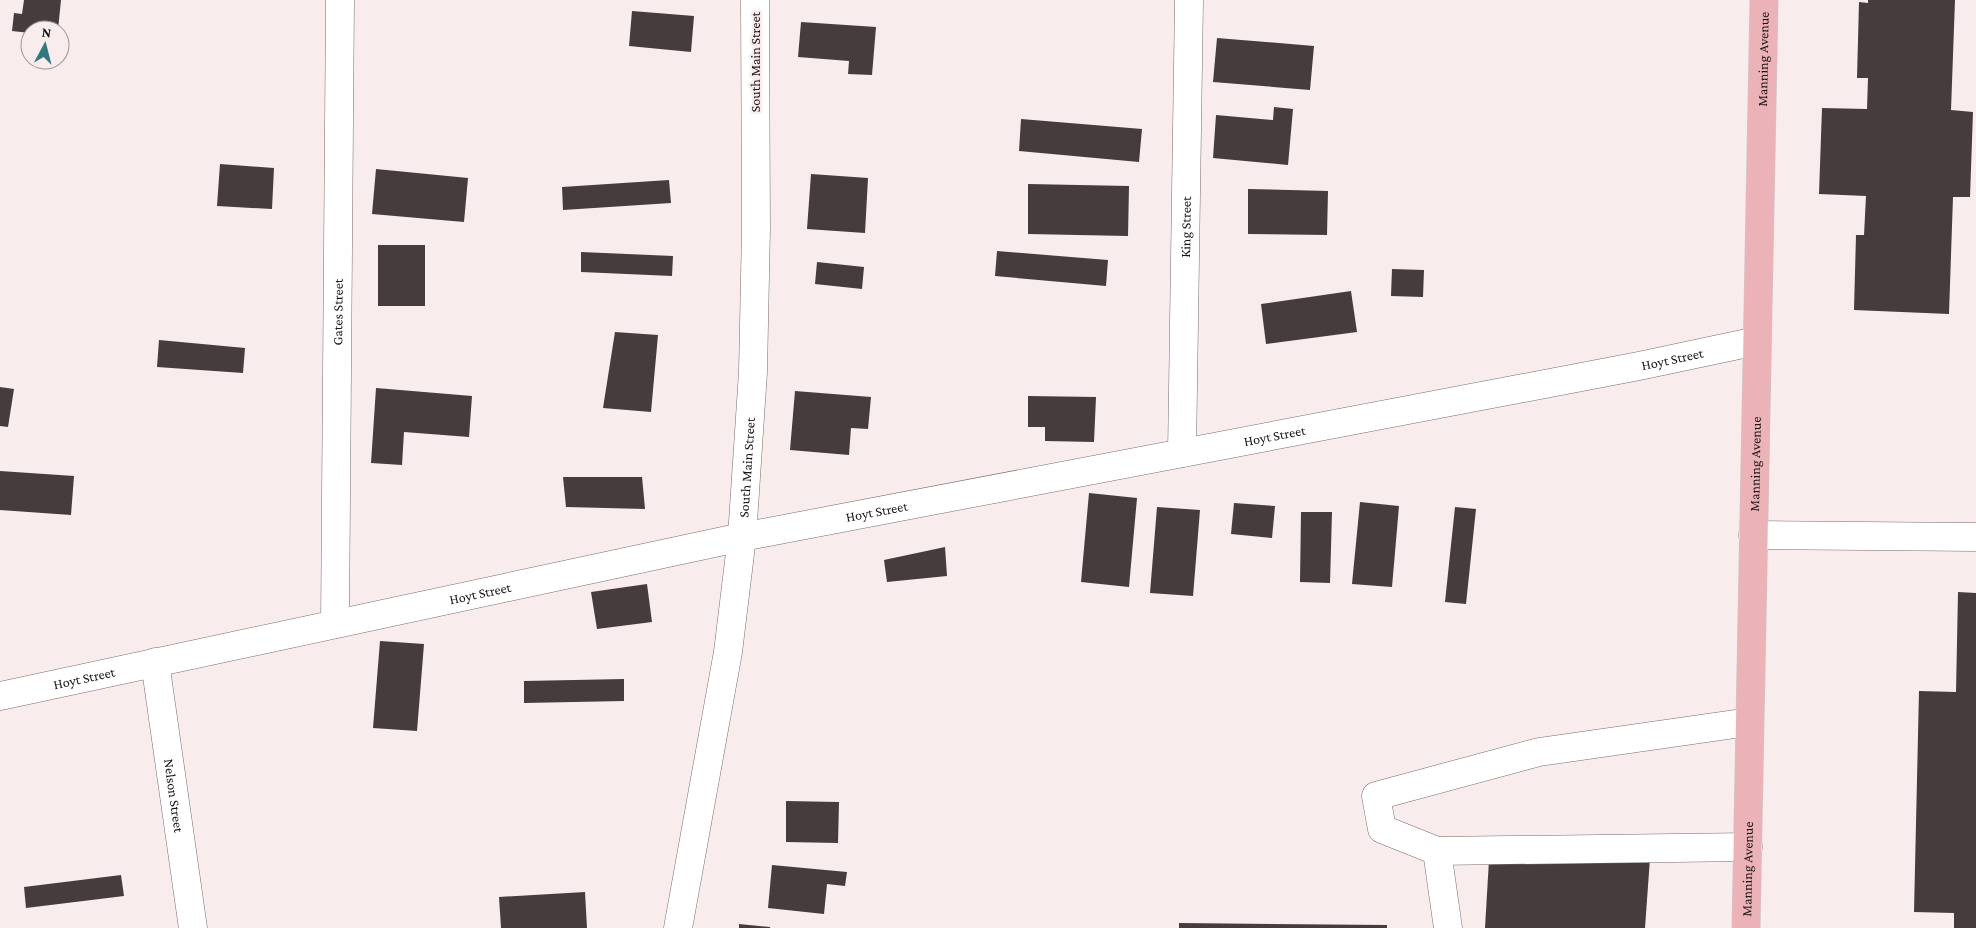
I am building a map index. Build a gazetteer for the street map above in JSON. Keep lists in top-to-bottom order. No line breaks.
{"streets":{"main road":["Manning Avenue"],"street":["South Main Street","King Street","Gates Street","Hoyt Street","Nelson Street"]},"crossings":[["Manning Avenue","Hoyt Street"],["South Main Street","Hoyt Street"],["King Street","Hoyt Street"],["Gates Street","Hoyt Street"],["Hoyt Street","Nelson Street"]],"north":"top"}
